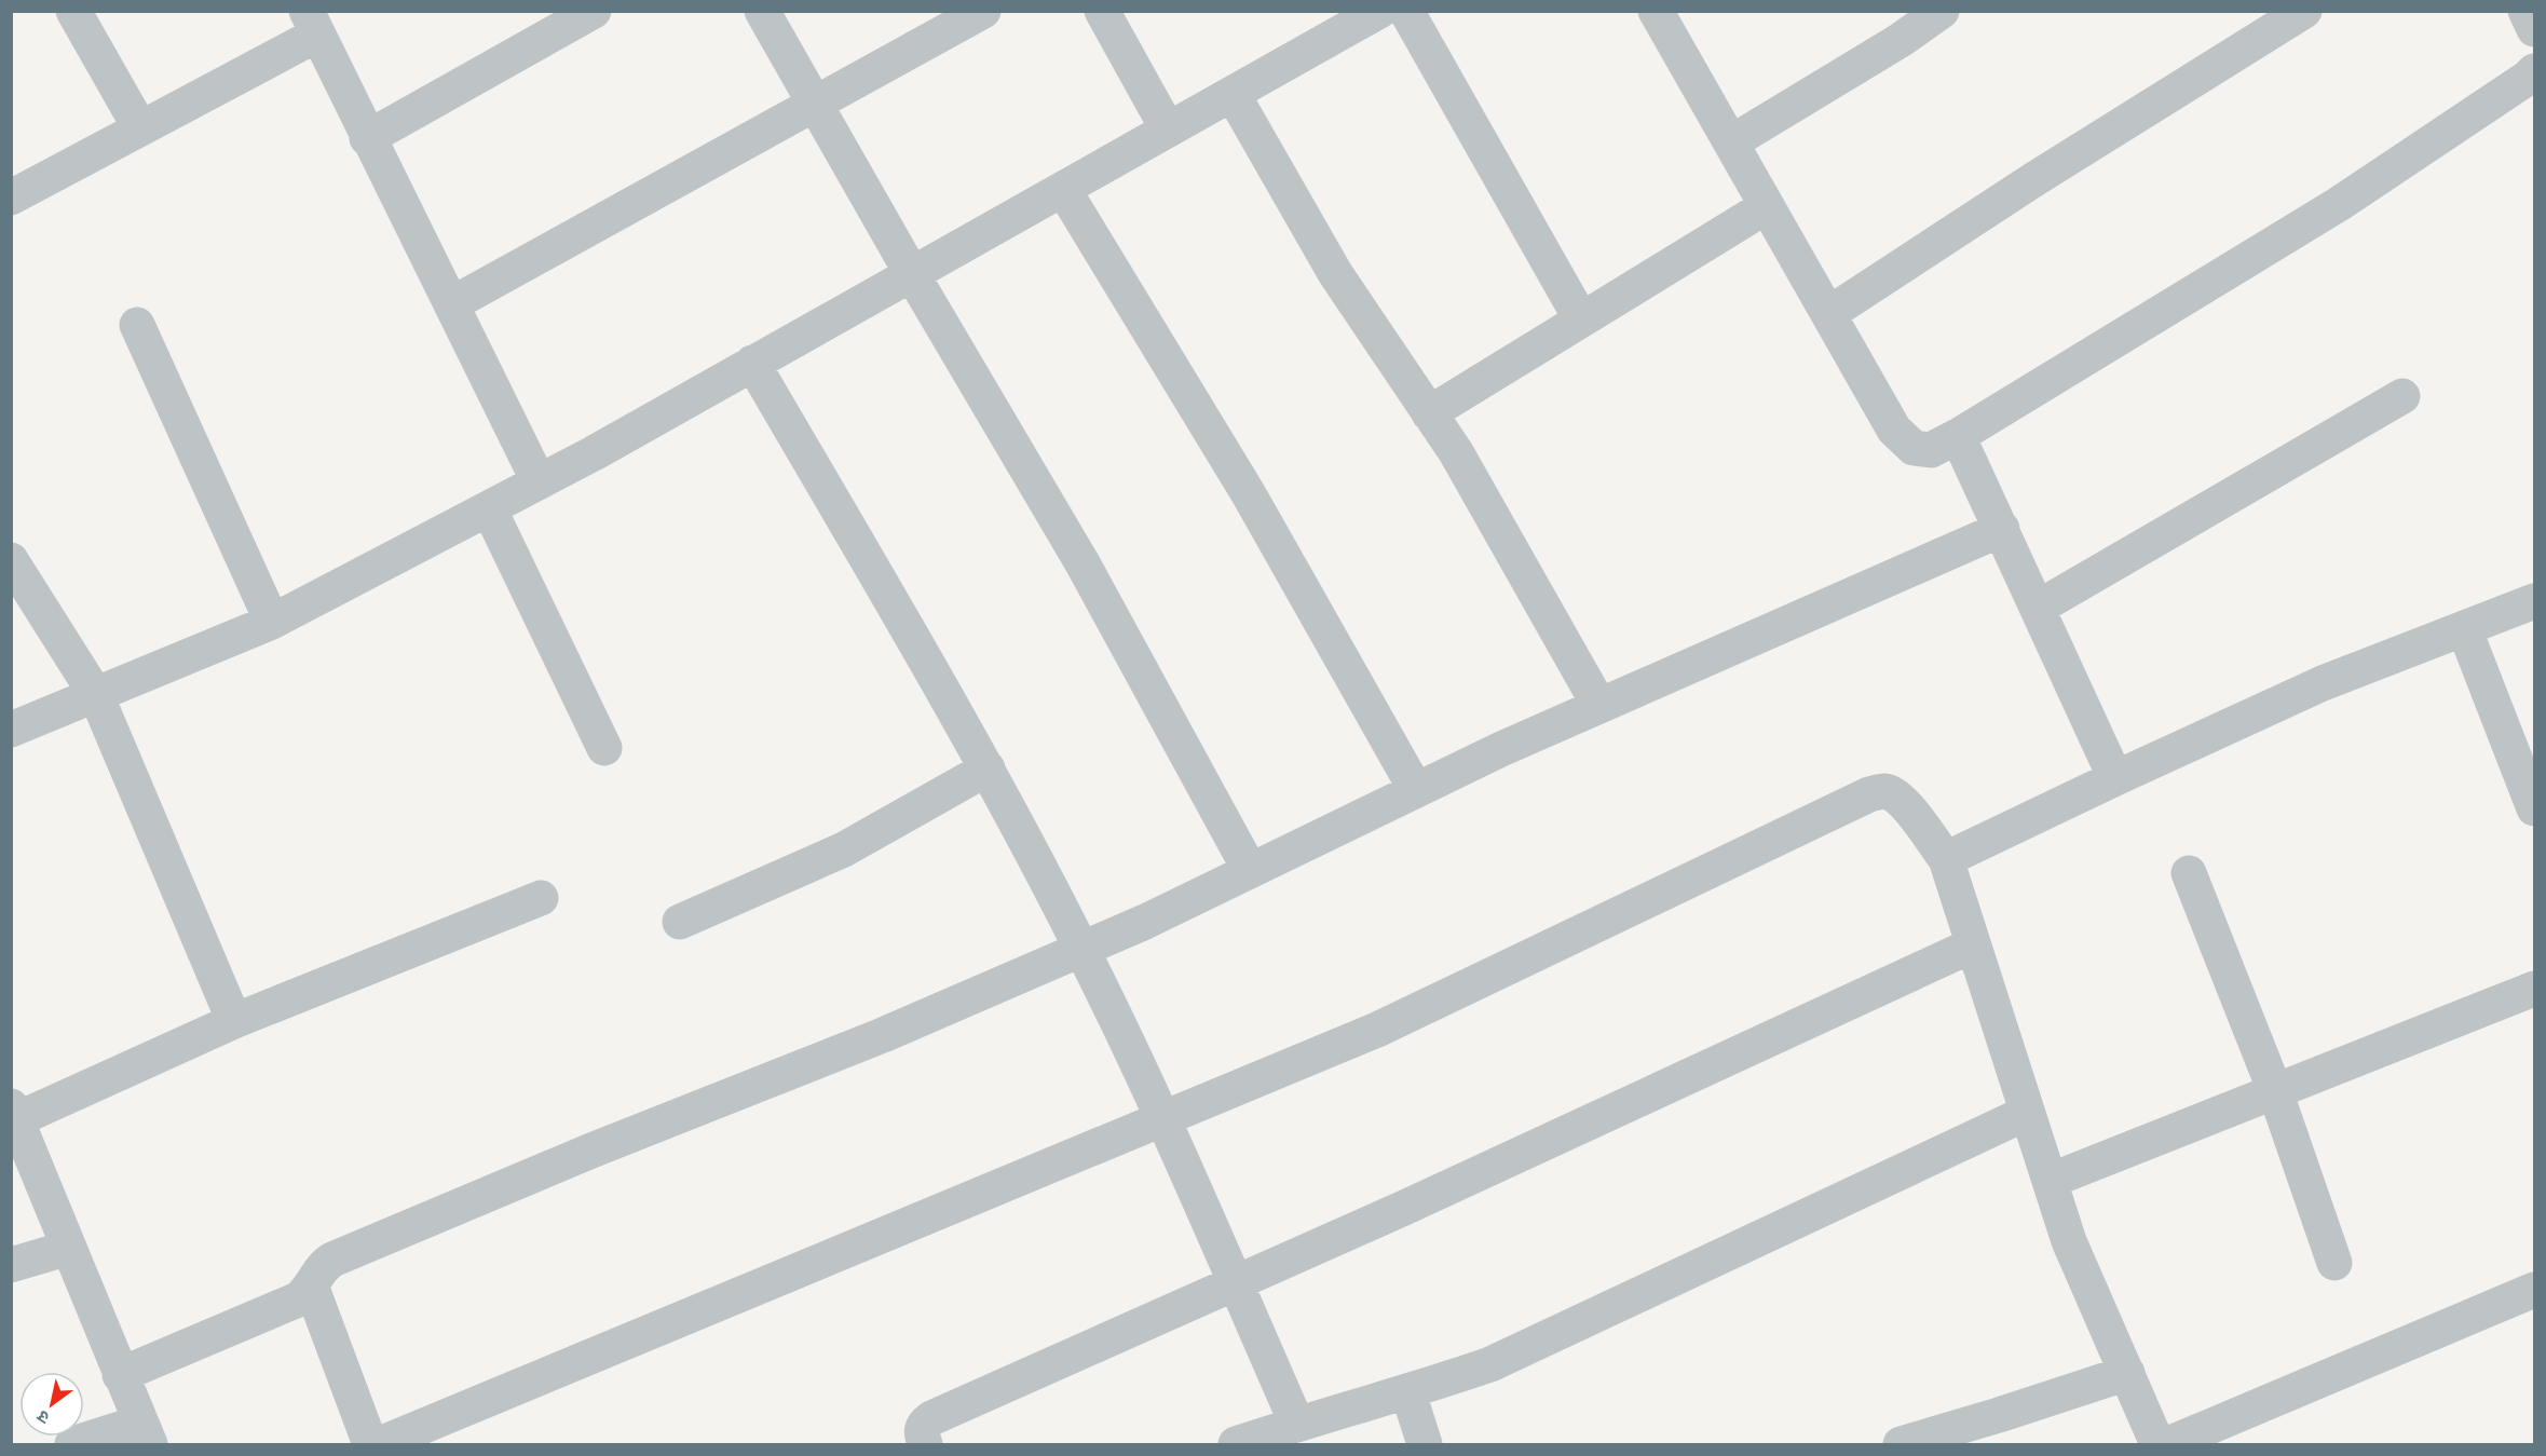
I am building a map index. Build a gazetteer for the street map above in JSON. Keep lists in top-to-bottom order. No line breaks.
{"north":"bottom left"}
